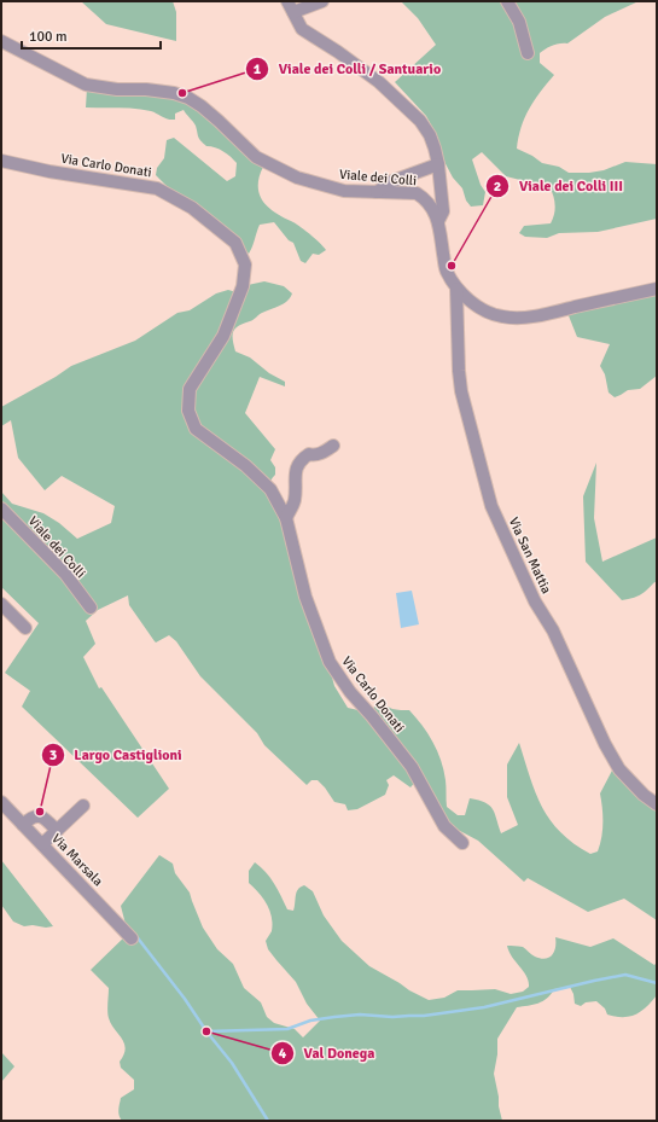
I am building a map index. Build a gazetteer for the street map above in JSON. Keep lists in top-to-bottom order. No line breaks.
{"streets":{"street":["Via Carlo Donati","Viale dei Colli","Via San Mattia","Via Marsala"]},"crossings":[["Viale dei Colli","Via San Mattia"]],"places":["Viale dei Colli / Santuario","Viale dei Colli III","Largo Castiglioni","Val Donega"],"scale_bar":"100 m"}
